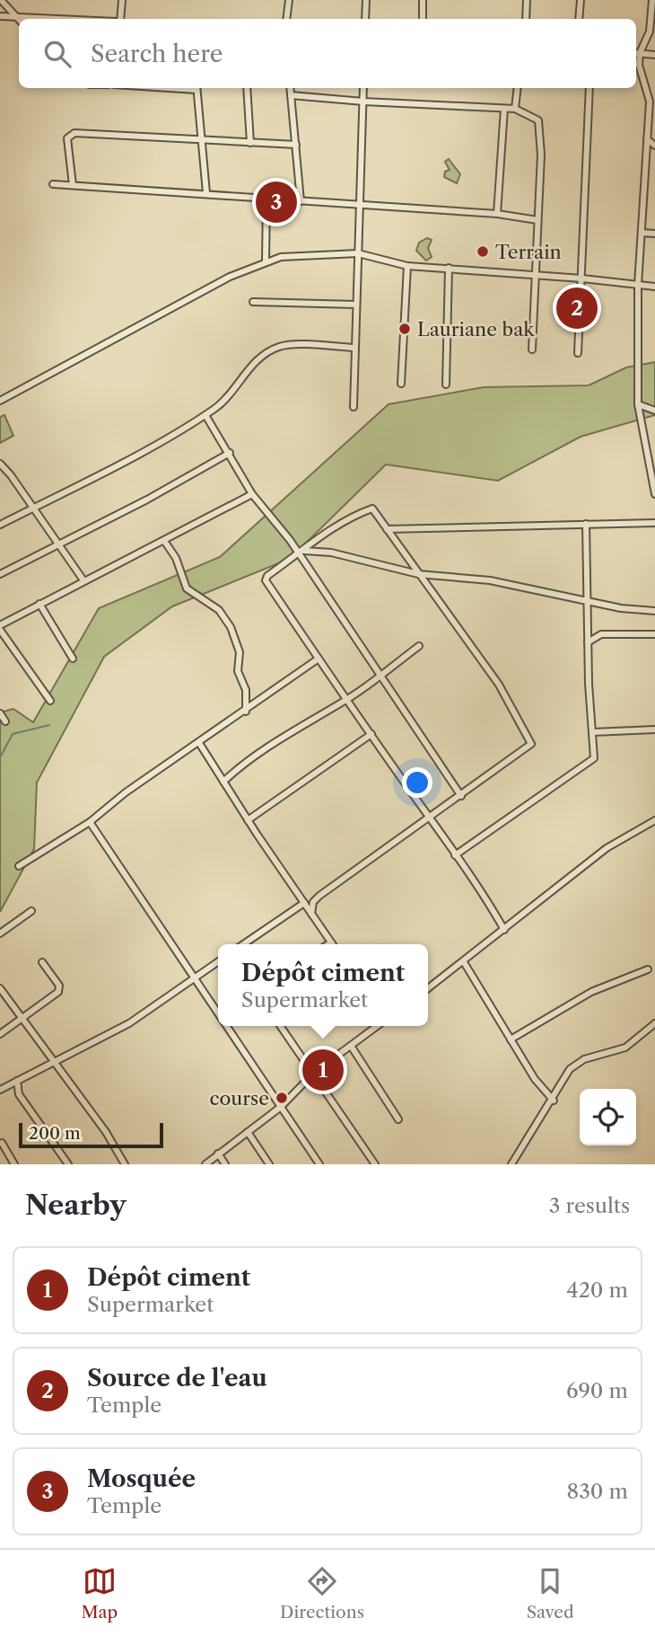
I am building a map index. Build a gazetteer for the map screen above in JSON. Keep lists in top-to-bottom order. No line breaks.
{"places":["Terrain","Lauriane bak","course"],"scale_bar":"200 m","page":{"search":"Search here","pins":["3","2","1"],"popup":["Dépôt ciment","Supermarket"],"scale":"200 m","heading":["Nearby","3 results"],"list":[{"mark":"1","name":"Dépôt ciment","note":"Supermarket","value":"420 m"},{"mark":"2","name":"Source de l'eau","note":"Temple","value":"690 m"},{"mark":"3","name":"Mosquée","note":"Temple","value":"830 m"}],"nav":["Map","Directions","Saved"]}}
